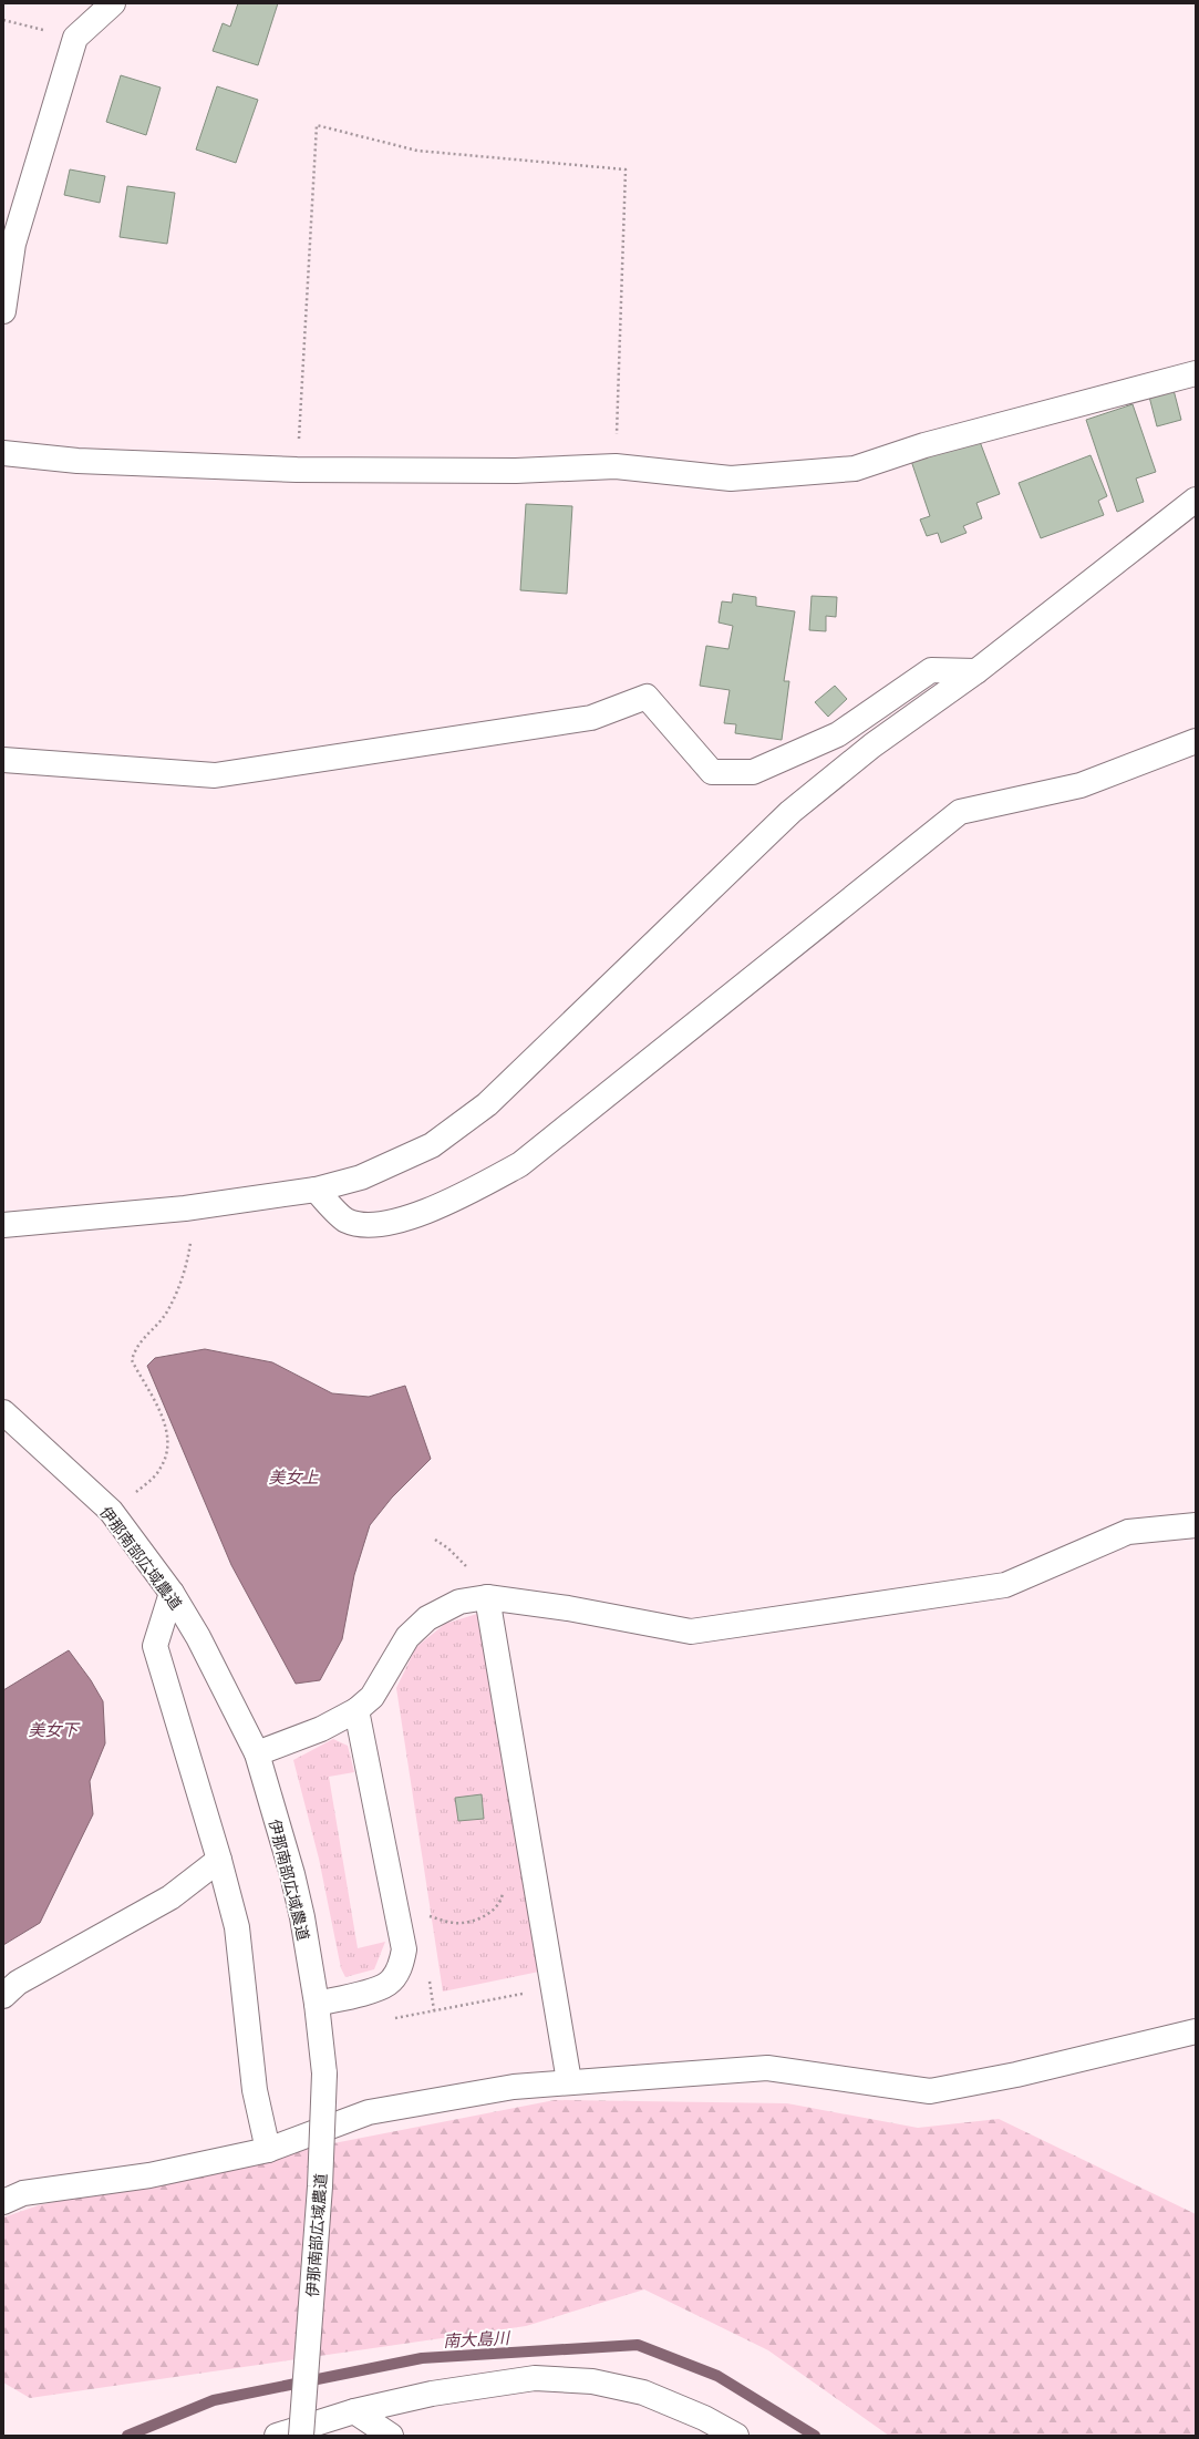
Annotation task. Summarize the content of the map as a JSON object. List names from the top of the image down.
{
  "streets": {
    "street": ["伊那南部広域農道"]
  },
  "water": ["美女上", "美女下", "南大島川"]
}
